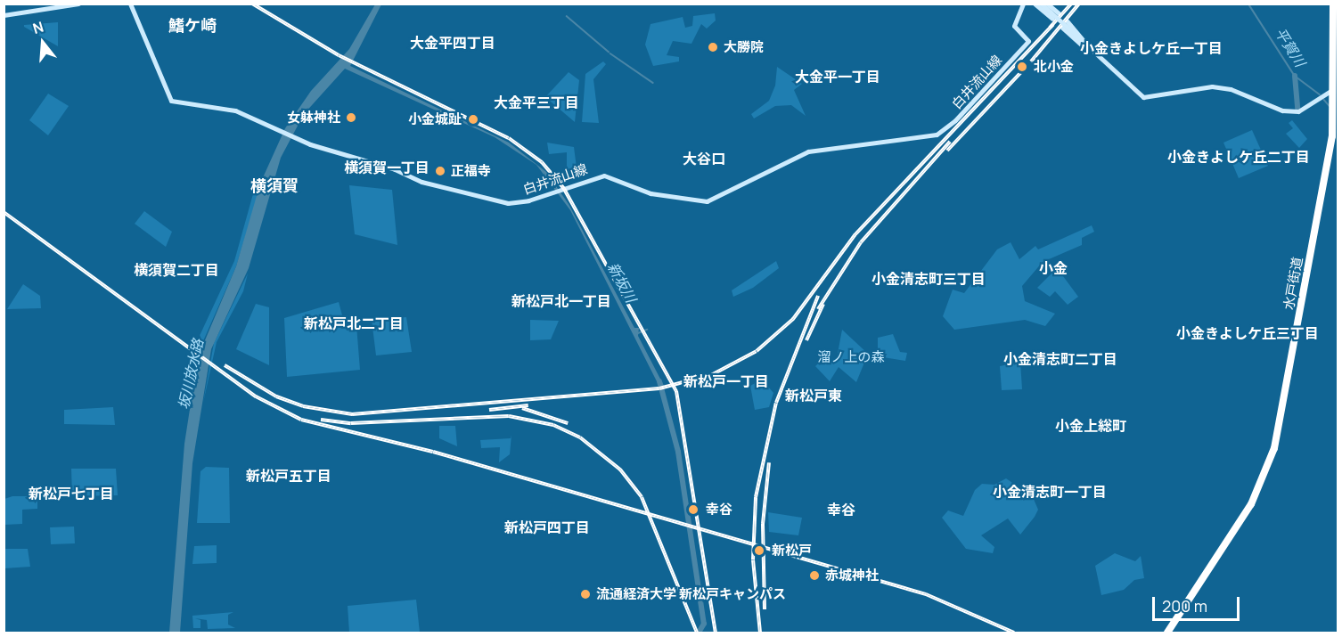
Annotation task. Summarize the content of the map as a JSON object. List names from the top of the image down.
{
  "streets": {
    "highway": ["水戸街道"],
    "main road": ["白井流山線"]
  },
  "districts": [
    "鰭ケ崎",
    "大金平四丁目",
    "小金きよしケ丘一丁目",
    "大金平一丁目",
    "大金平三丁目",
    "小金きよしケ丘二丁目",
    "大谷口",
    "横須賀一丁目",
    "横須賀",
    "小金",
    "横須賀二丁目",
    "小金清志町三丁目",
    "新松戸北一丁目",
    "新松戸北二丁目",
    "小金きよしケ丘三丁目",
    "小金清志町二丁目",
    "新松戸一丁目",
    "新松戸東",
    "小金上総町",
    "新松戸五丁目",
    "小金清志町一丁目",
    "新松戸七丁目",
    "幸谷",
    "新松戸四丁目"
  ],
  "water": ["平賀川", "新坂川", "坂川放水路"],
  "parks": ["溜ノ上の森"],
  "places": [
    "大勝院",
    "北小金",
    "女躰神社",
    "小金城趾",
    "正福寺",
    "幸谷",
    "新松戸",
    "赤城神社",
    "流通経済大学 新松戸キャンパス"
  ],
  "scale_bar": "200 m",
  "north": "top"
}
